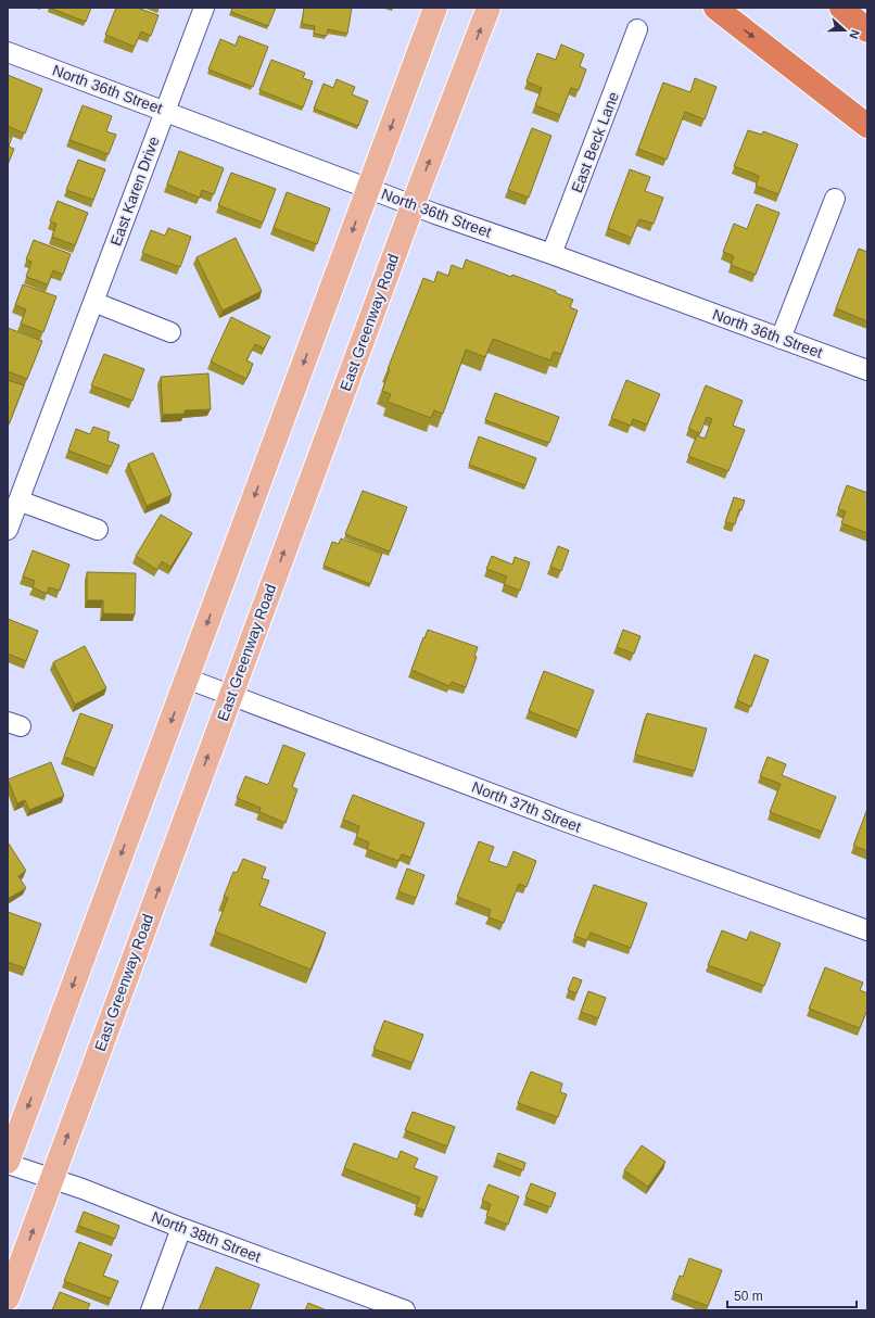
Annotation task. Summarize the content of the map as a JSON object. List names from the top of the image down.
{
  "streets": {
    "main road": ["East Greenway Road"],
    "street": [
      "North 36th Street",
      "East Beck Lane",
      "East Karen Drive",
      "North 37th Street",
      "North 38th Street"
    ]
  },
  "crossings": [
    ["North 36th Street", "East Beck Lane"],
    ["North 36th Street", "East Karen Drive"],
    ["North 36th Street", "East Greenway Road"],
    ["East Greenway Road", "North 37th Street"],
    ["East Greenway Road", "North 38th Street"]
  ],
  "scale_bar": "50 m",
  "north": "right"
}
